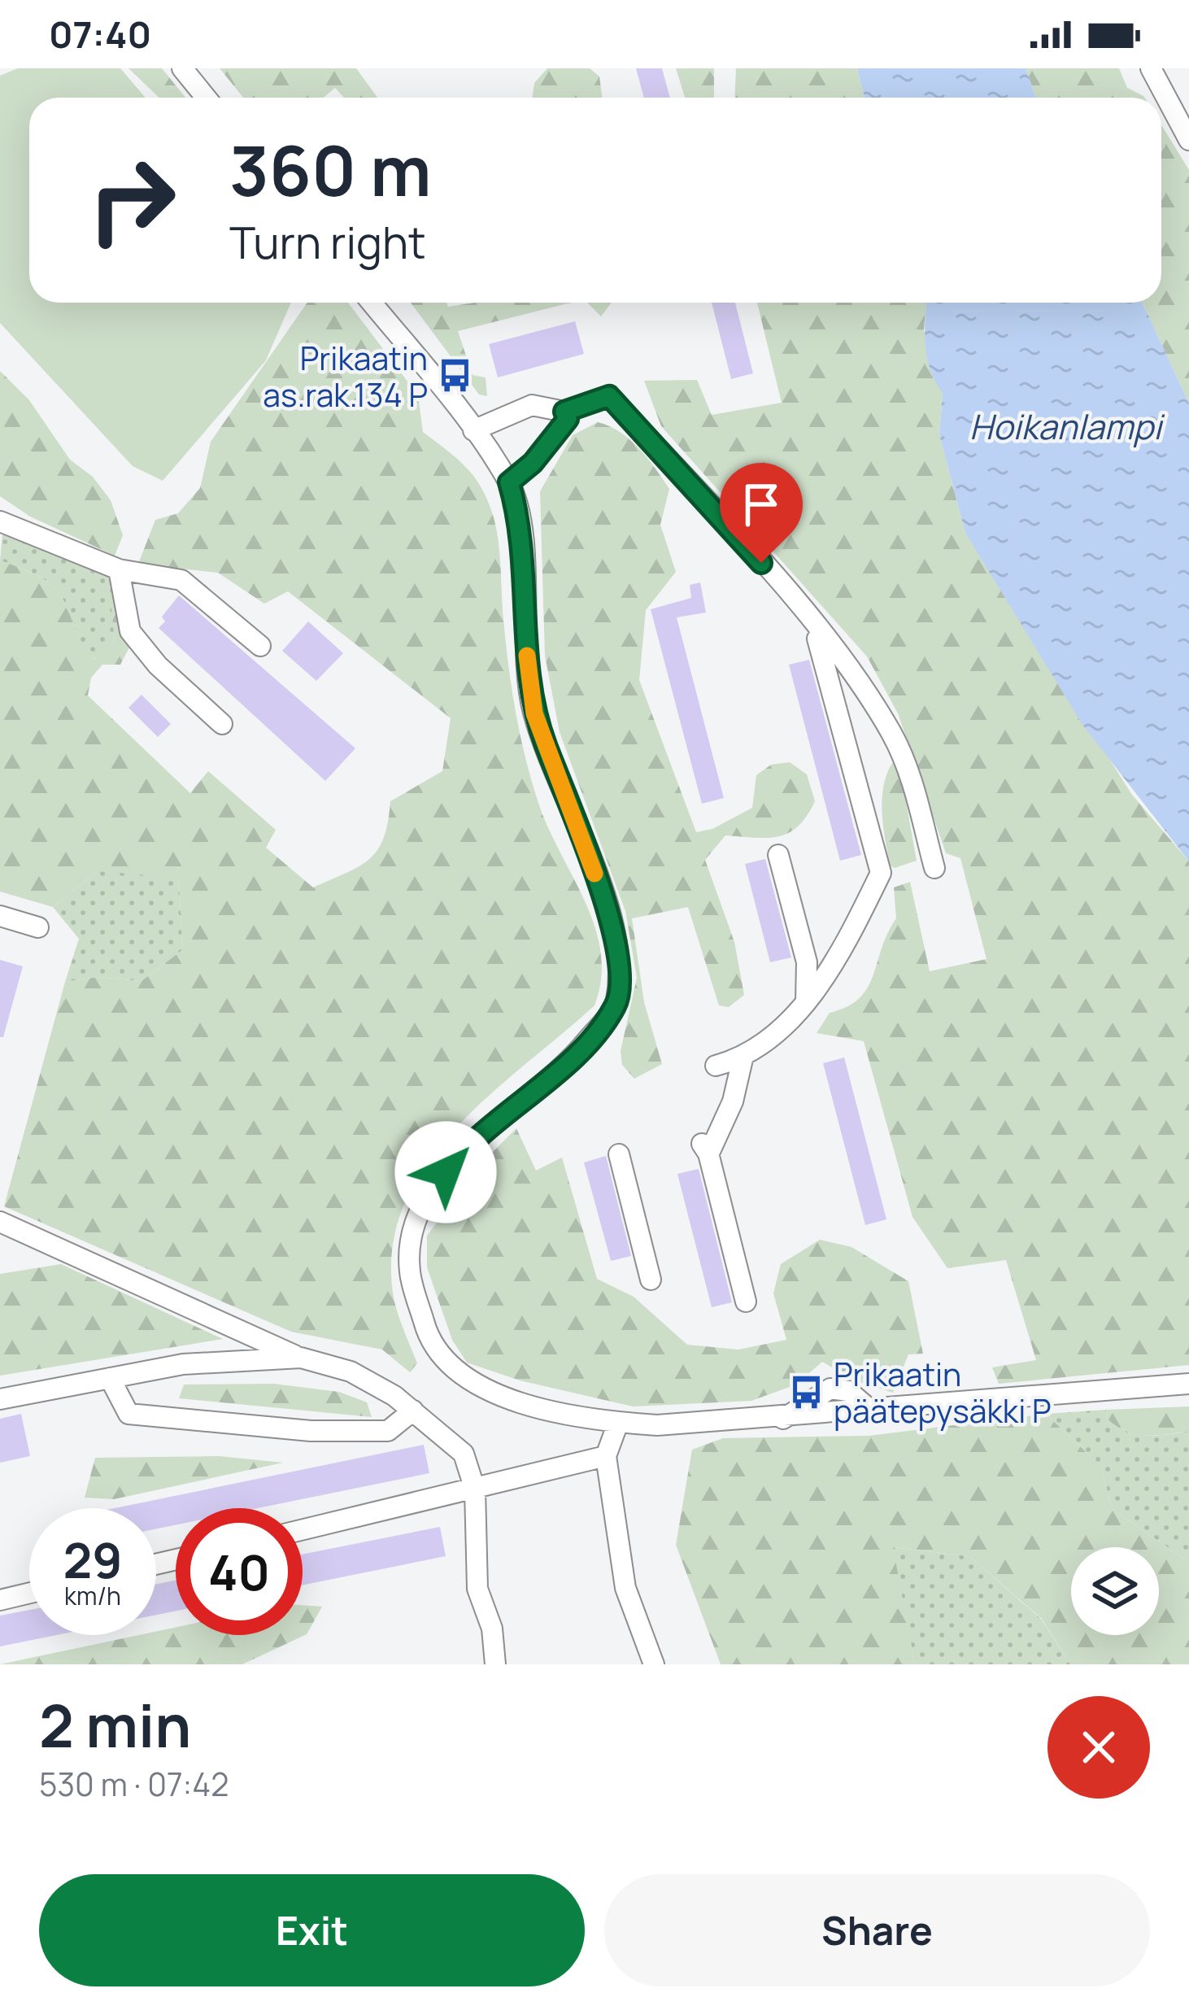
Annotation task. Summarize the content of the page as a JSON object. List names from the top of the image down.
{
  "water": ["Hoikanlampi"],
  "places": {
    "bus stop": ["Prikaatin as.rak.134 P", "Prikaatin päätepysäkki P"]
  },
  "page": {
    "status": "07:40",
    "turn": ["360 m", "Turn right"],
    "speed": "29 km/h",
    "limit": "40",
    "heading": ["2 min", "530 m · 07:42"],
    "buttons": ["Exit", "Share"]
  }
}
